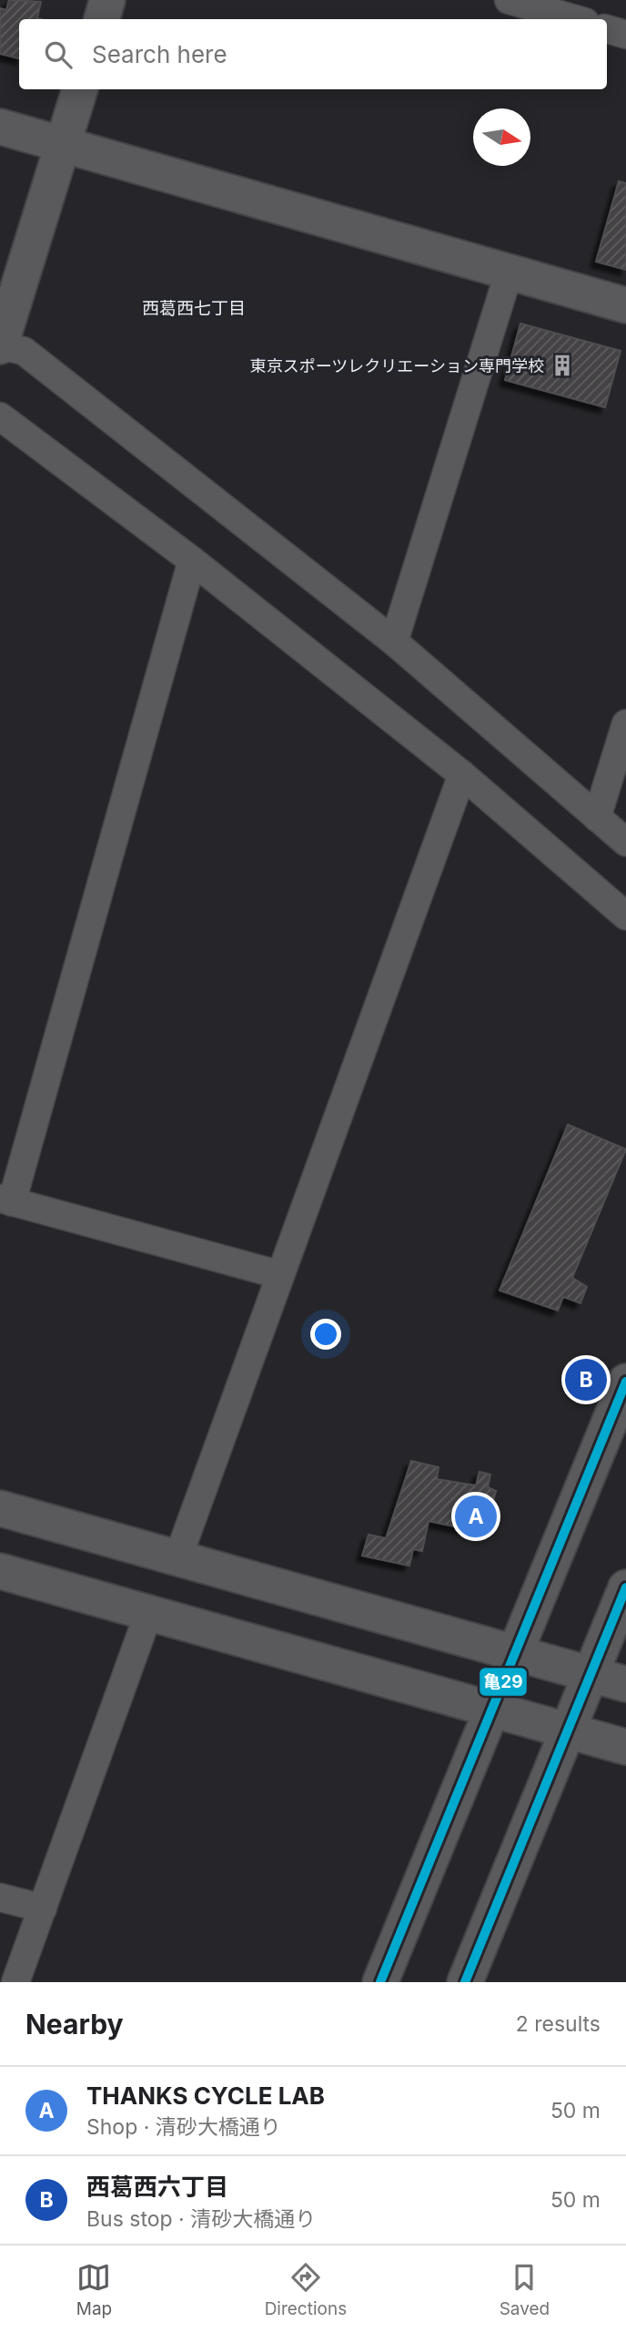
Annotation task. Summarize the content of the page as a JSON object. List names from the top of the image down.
{
  "districts": ["西葛西七丁目"],
  "places": {
    "building": ["東京スポーツレクリエーション専門学校"]
  },
  "lines": ["transit line 亀29"],
  "north": "right",
  "page": {
    "search": "Search here",
    "pins": ["B", "A"],
    "heading": ["Nearby", "2 results"],
    "list": [
      {
        "mark": "A",
        "name": "THANKS CYCLE LAB",
        "note": "Shop · 清砂大橋通り",
        "value": "50 m"
      },
      {
        "mark": "B",
        "name": "西葛西六丁目",
        "note": "Bus stop · 清砂大橋通り",
        "value": "50 m"
      }
    ],
    "nav": ["Map", "Directions", "Saved"]
  }
}
